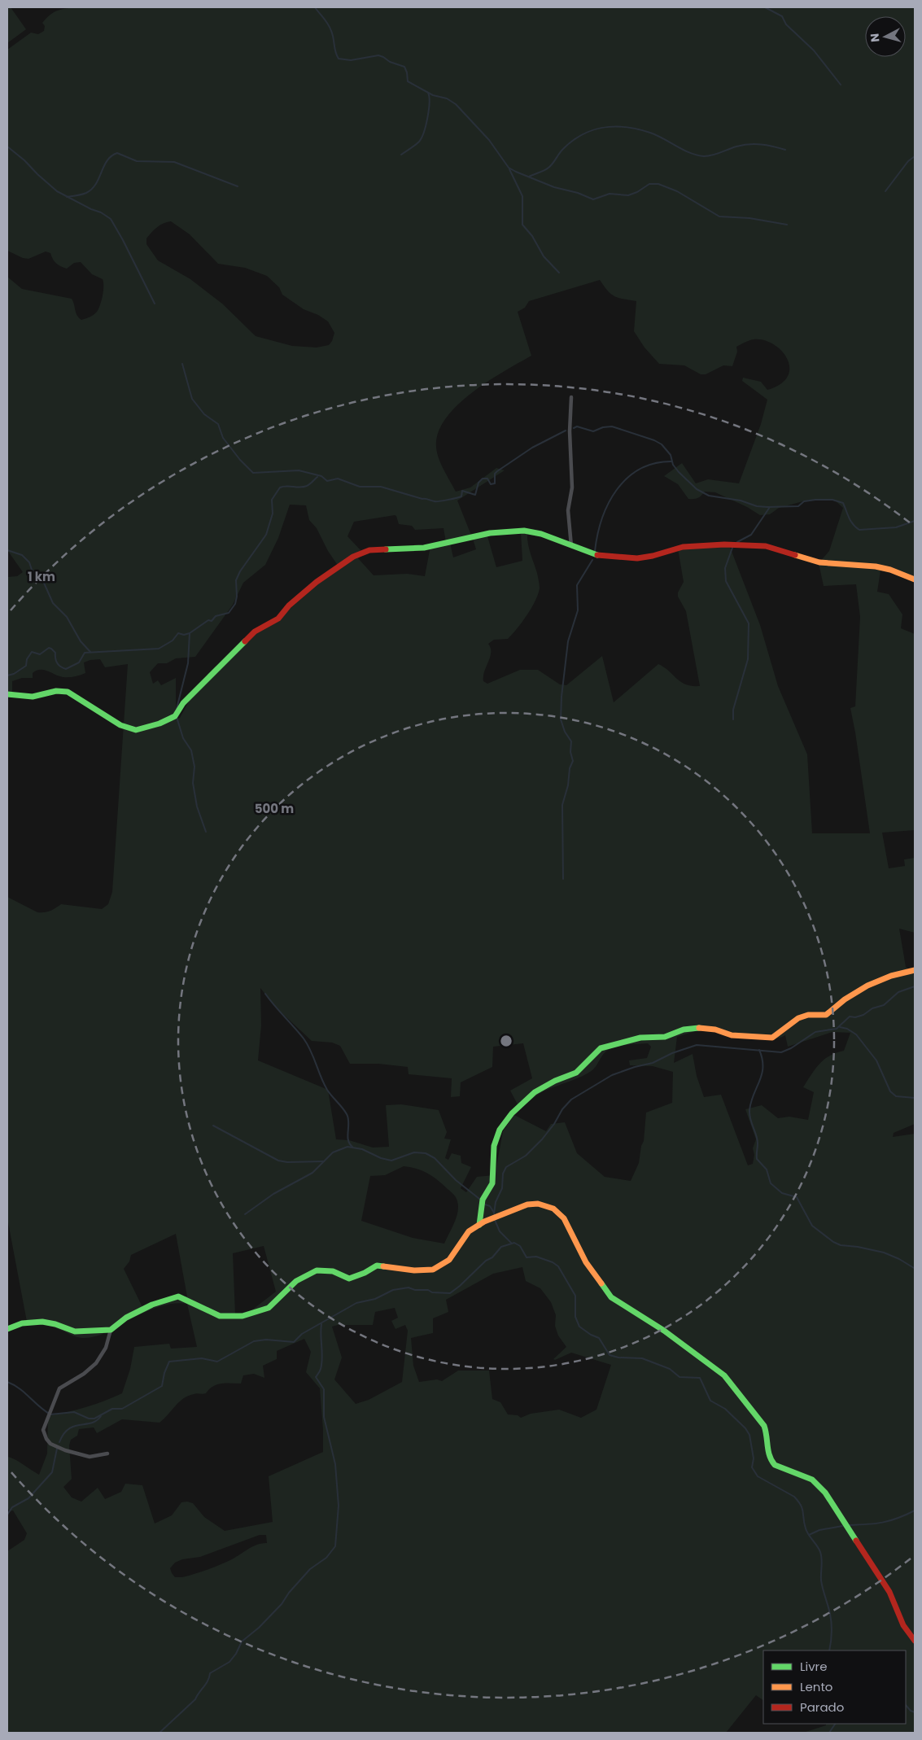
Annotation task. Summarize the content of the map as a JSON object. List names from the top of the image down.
{
  "legend": ["Livre", "Lento", "Parado"],
  "north": "left",
  "rings": ["1 km", "500 m"]
}
